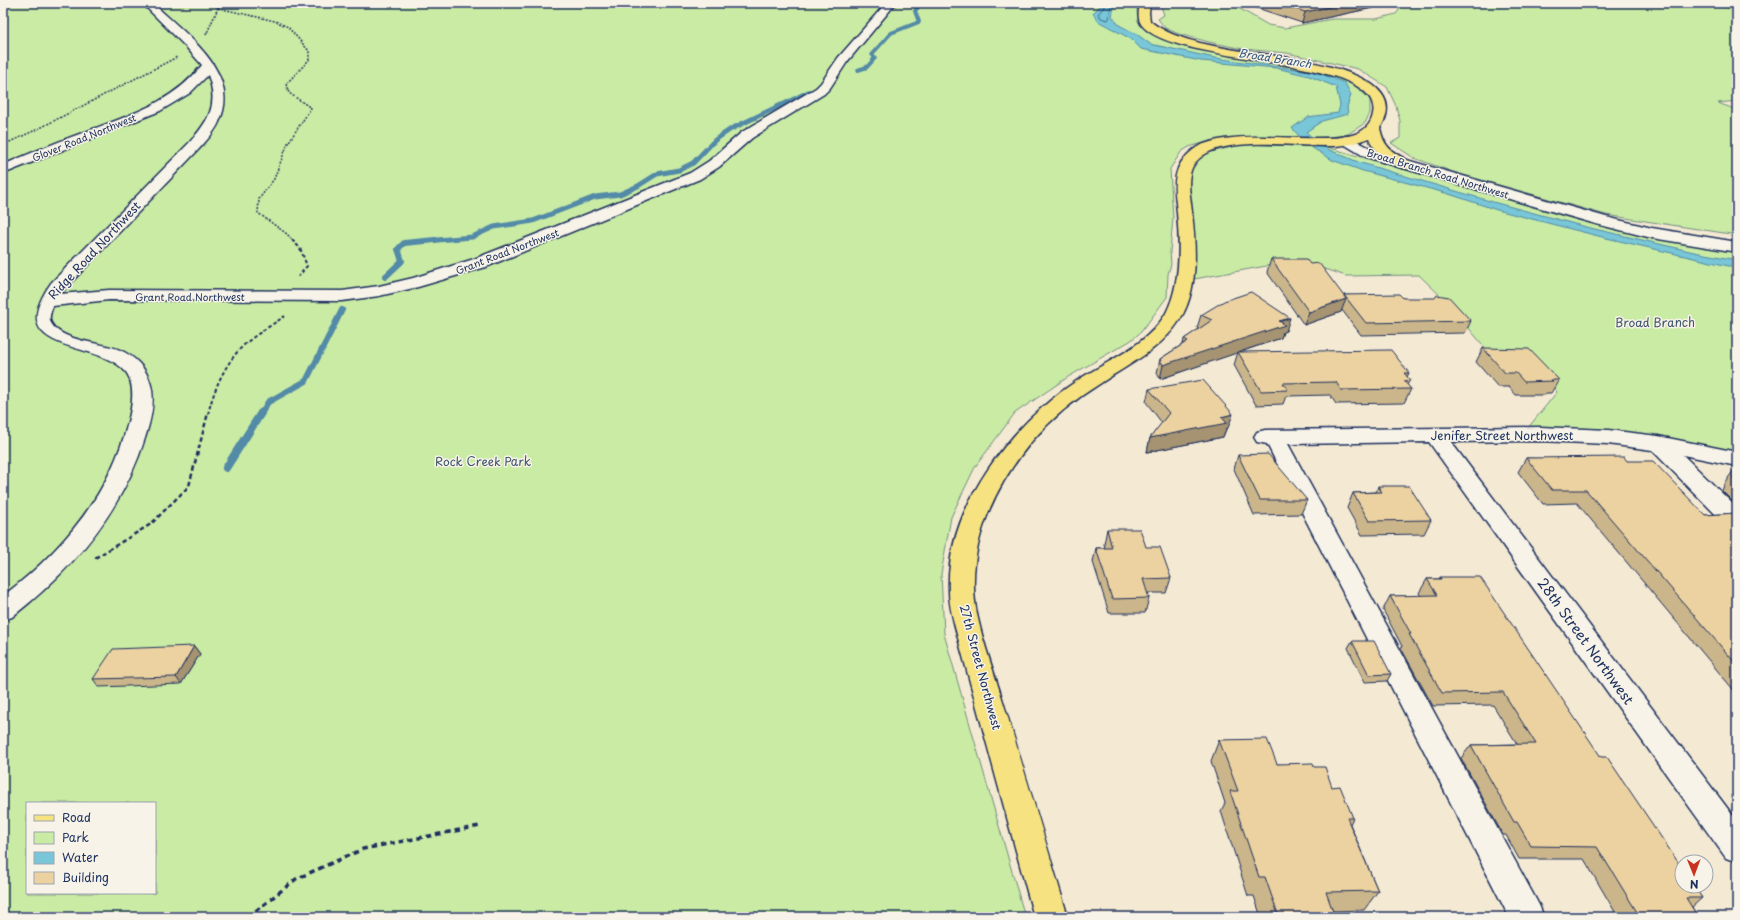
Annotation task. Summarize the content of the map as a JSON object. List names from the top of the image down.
{
  "streets": {
    "main road": ["Broad Branch Road Northwest", "27th Street Northwest"],
    "street": [
      "Glover Road Northwest",
      "Ridge Road Northwest",
      "Grant Road Northwest",
      "Jenifer Street Northwest",
      "28th Street Northwest"
    ]
  },
  "crossings": [
    ["Glover Road Northwest", "Ridge Road Northwest"],
    ["Broad Branch Road Northwest", "27th Street Northwest"],
    ["Ridge Road Northwest", "Grant Road Northwest"],
    ["Jenifer Street Northwest", "28th Street Northwest"]
  ],
  "water": ["Broad Branch"],
  "parks": ["Broad Branch", "Rock Creek Park"],
  "legend": [
    "Road",
    "Park",
    "Water",
    "Building"
  ],
  "north": "bottom"
}
